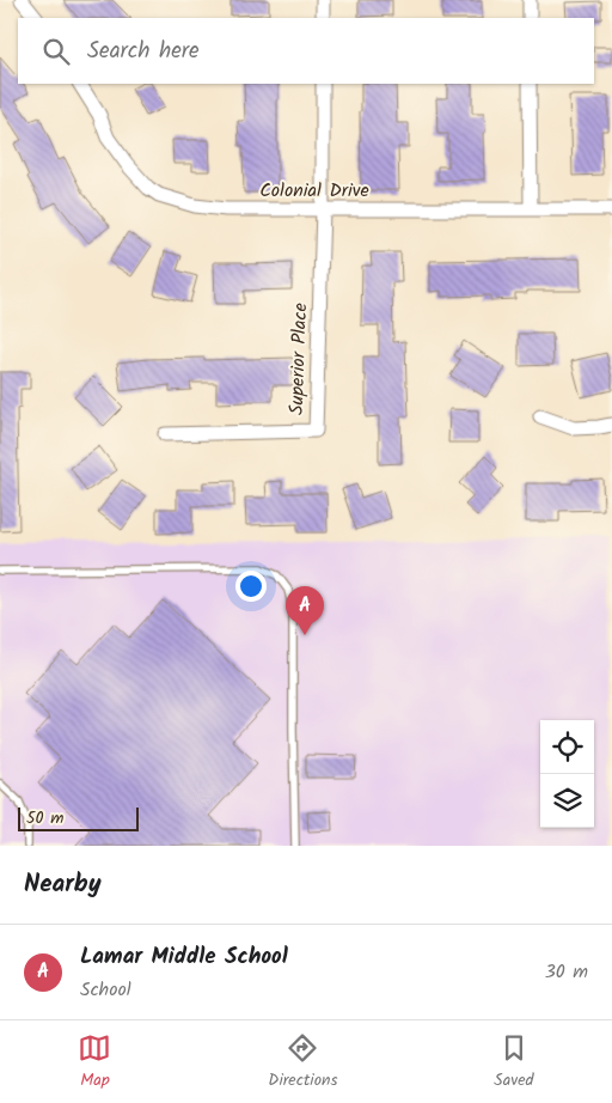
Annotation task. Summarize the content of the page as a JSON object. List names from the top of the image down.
{
  "streets": {
    "street": ["Colonial Drive", "Superior Place"]
  },
  "crossings": [
    ["Colonial Drive", "Superior Place"]
  ],
  "scale_bar": "50 m",
  "page": {
    "search": "Search here",
    "pins": "A",
    "scale": "50 m",
    "heading": "Nearby",
    "list": [
      {
        "mark": "A",
        "name": "Lamar Middle School",
        "note": "School",
        "value": "30 m"
      }
    ],
    "nav": ["Map", "Directions", "Saved"]
  }
}
